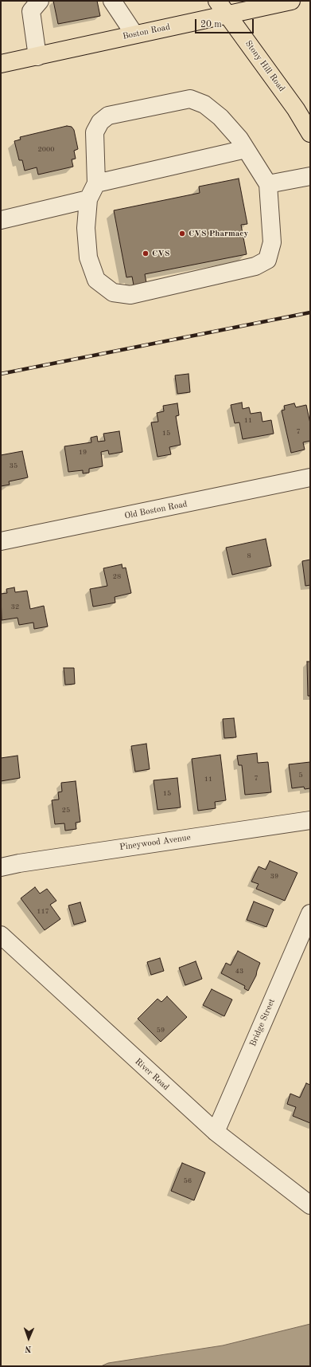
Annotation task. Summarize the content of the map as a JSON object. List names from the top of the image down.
{
  "streets": {
    "main road": ["Boston Road", "Stony Hill Road"],
    "street": [
      "Old Boston Road",
      "Pineywood Avenue",
      "Bridge Street",
      "River Road"
    ]
  },
  "crossings": [
    ["Boston Road", "Stony Hill Road"],
    ["Bridge Street", "River Road"]
  ],
  "places": ["CVS Pharmacy", "CVS"],
  "house_numbers": [
    "2000",
    "11",
    "7",
    "15",
    "19",
    "35",
    "8",
    "28",
    "32",
    "5",
    "7",
    "11",
    "15",
    "25",
    "39",
    "117",
    "43",
    "59",
    "56"
  ],
  "scale_bar": "20 m",
  "north": "bottom"
}
